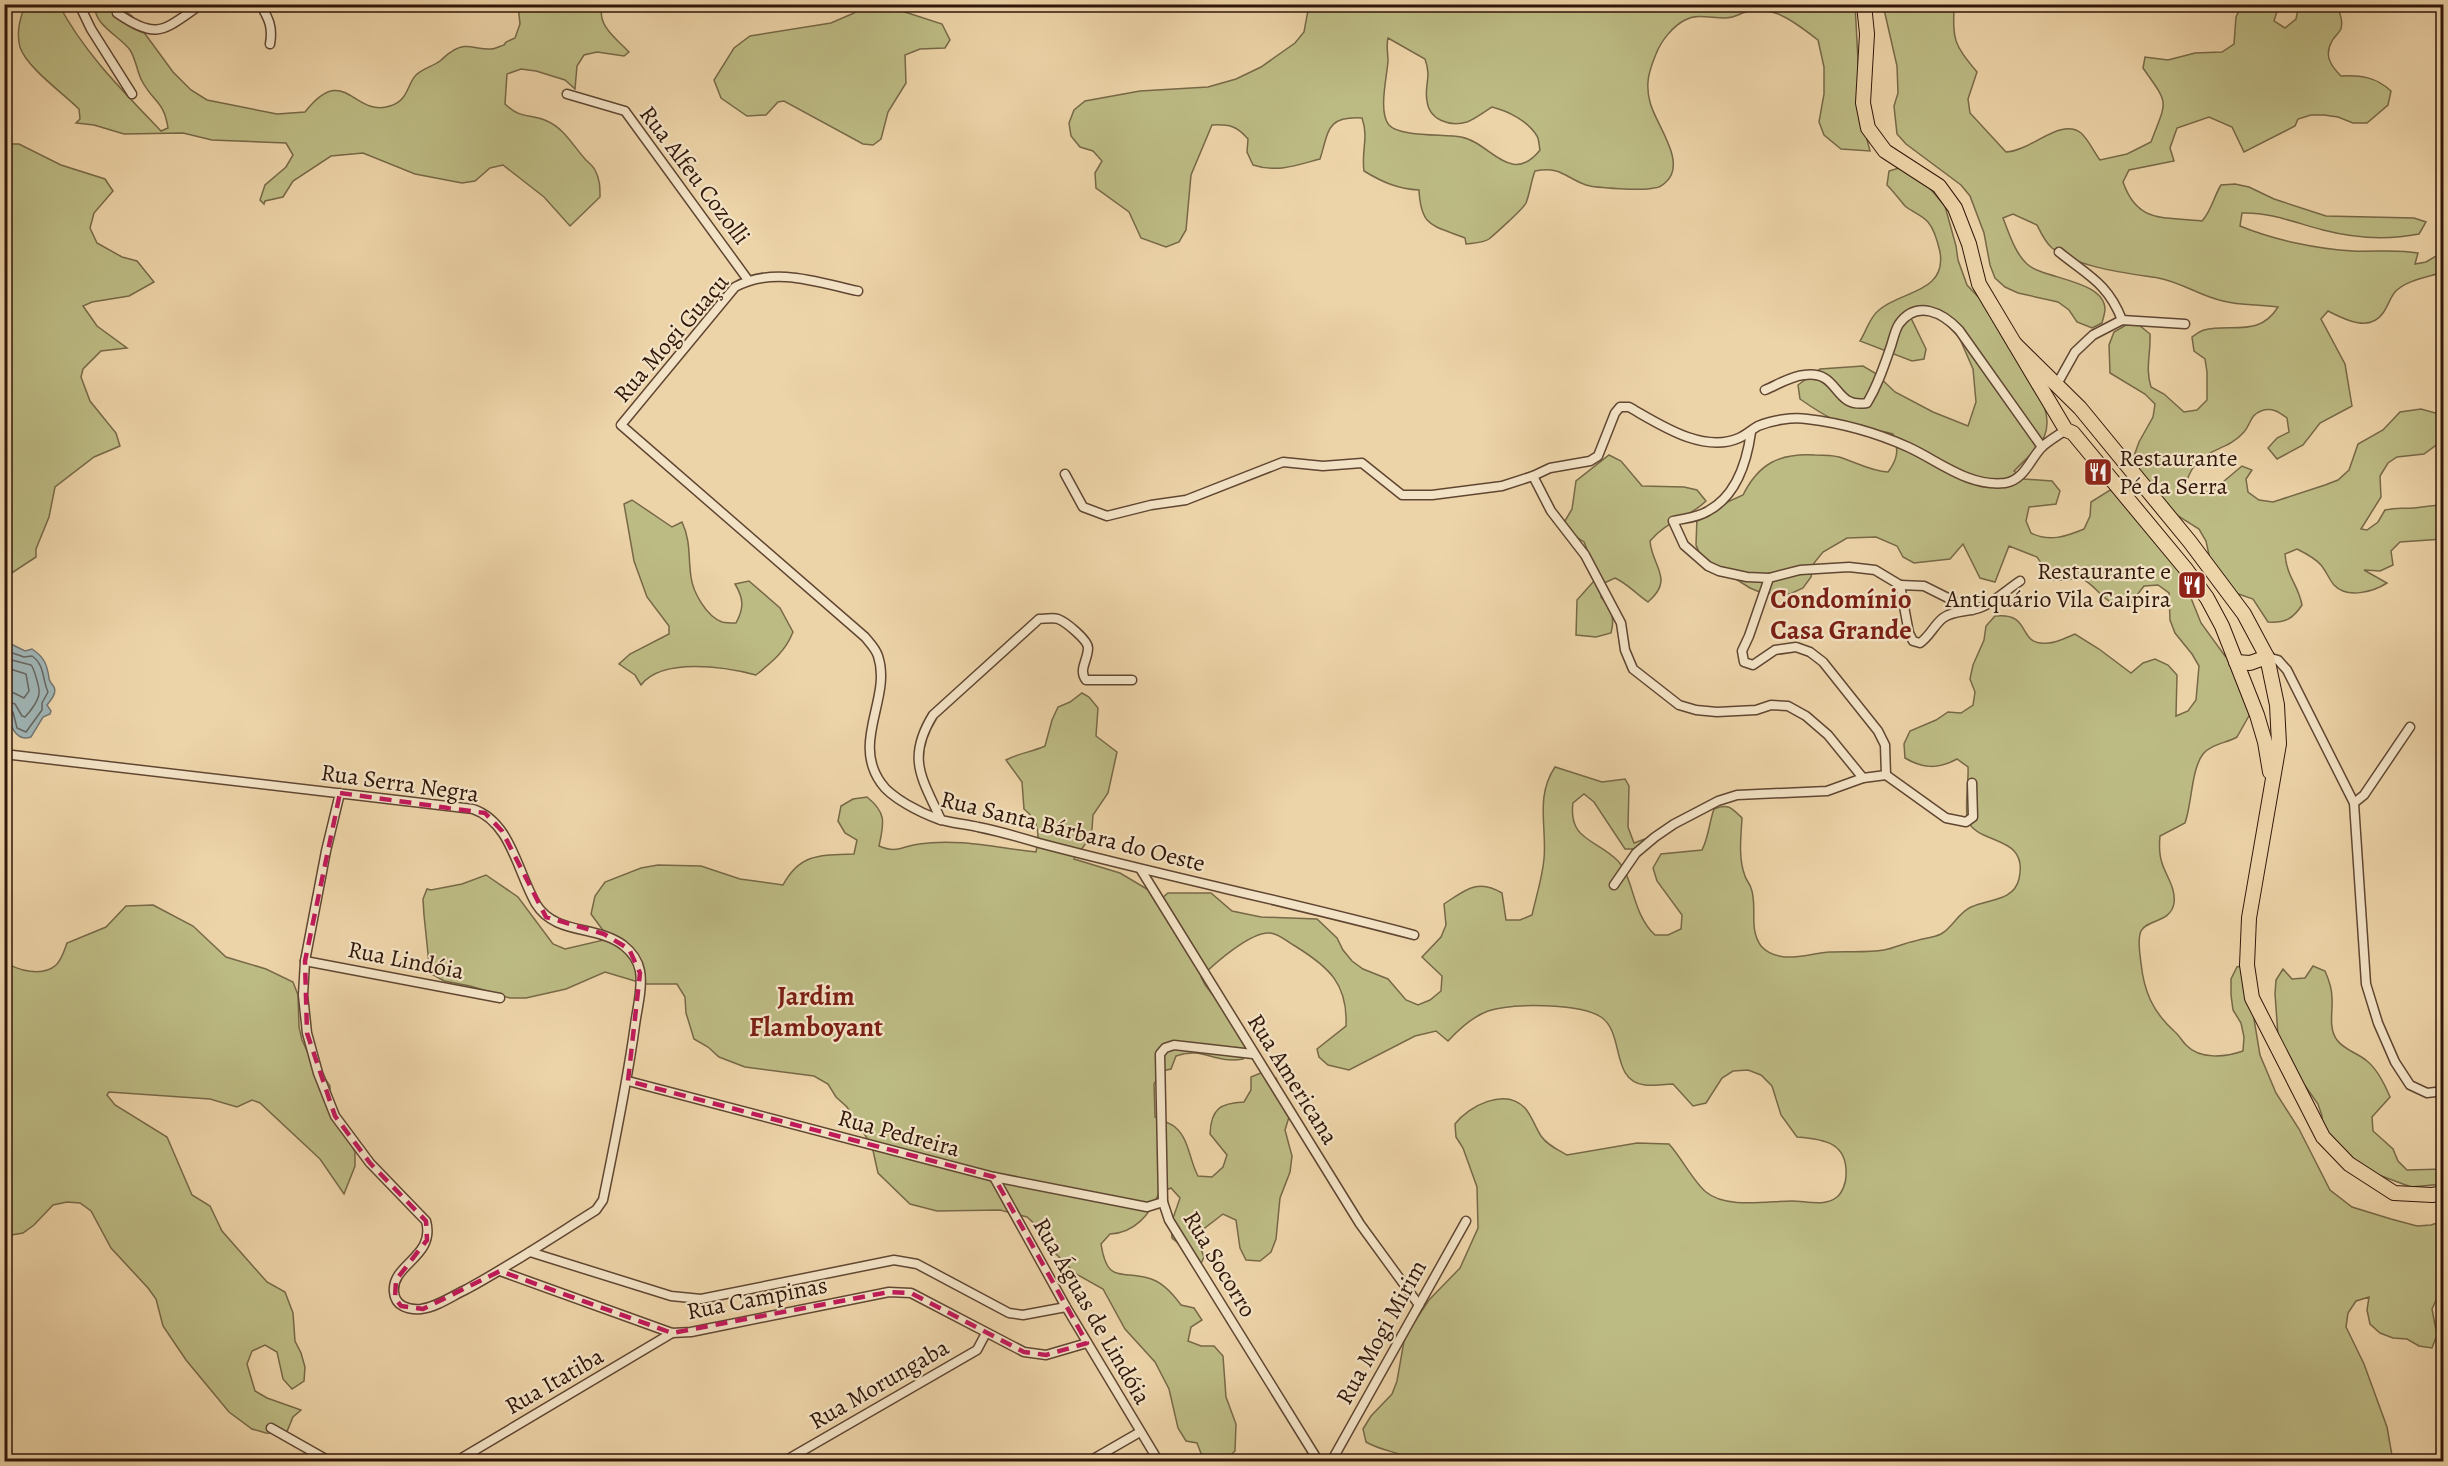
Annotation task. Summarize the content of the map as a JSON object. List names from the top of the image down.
{
  "streets": {
    "street": [
      "Rua Alfeu Cozolli",
      "Rua Mogi Guaçu",
      "Rua Serra Negra",
      "Rua Santa Bárbara do Oeste",
      "Rua Lindóia",
      "Rua Americana",
      "Rua Pedreira",
      "Rua Socorro",
      "Rua Campinas",
      "Rua Águas de Lindóia",
      "Rua Mogi Mirim",
      "Rua Itatiba",
      "Rua Morungaba"
    ]
  },
  "crossings": [
    ["Rua Alfeu Cozolli", "Rua Mogi Guaçu"],
    ["Rua Mogi Guaçu", "Rua Santa Bárbara do Oeste"],
    ["Rua Serra Negra", "Rua Pedreira"],
    ["Rua Serra Negra", "Rua Campinas"],
    ["Rua Santa Bárbara do Oeste", "Rua Americana"],
    ["Rua Americana", "Rua Socorro"],
    ["Rua Americana", "Rua Mogi Mirim"],
    ["Rua Pedreira", "Rua Socorro"],
    ["Rua Pedreira", "Rua Águas de Lindóia"],
    ["Rua Campinas", "Rua Águas de Lindóia"],
    ["Rua Campinas", "Rua Itatiba"],
    ["Rua Campinas", "Rua Morungaba"]
  ],
  "districts": ["Condomínio Casa Grande", "Jardim Flamboyant"],
  "places": {
    "restaurant": ["Restaurante Pé da Serra", "Restaurante e Antiquário Vila Caipira"]
  }
}
